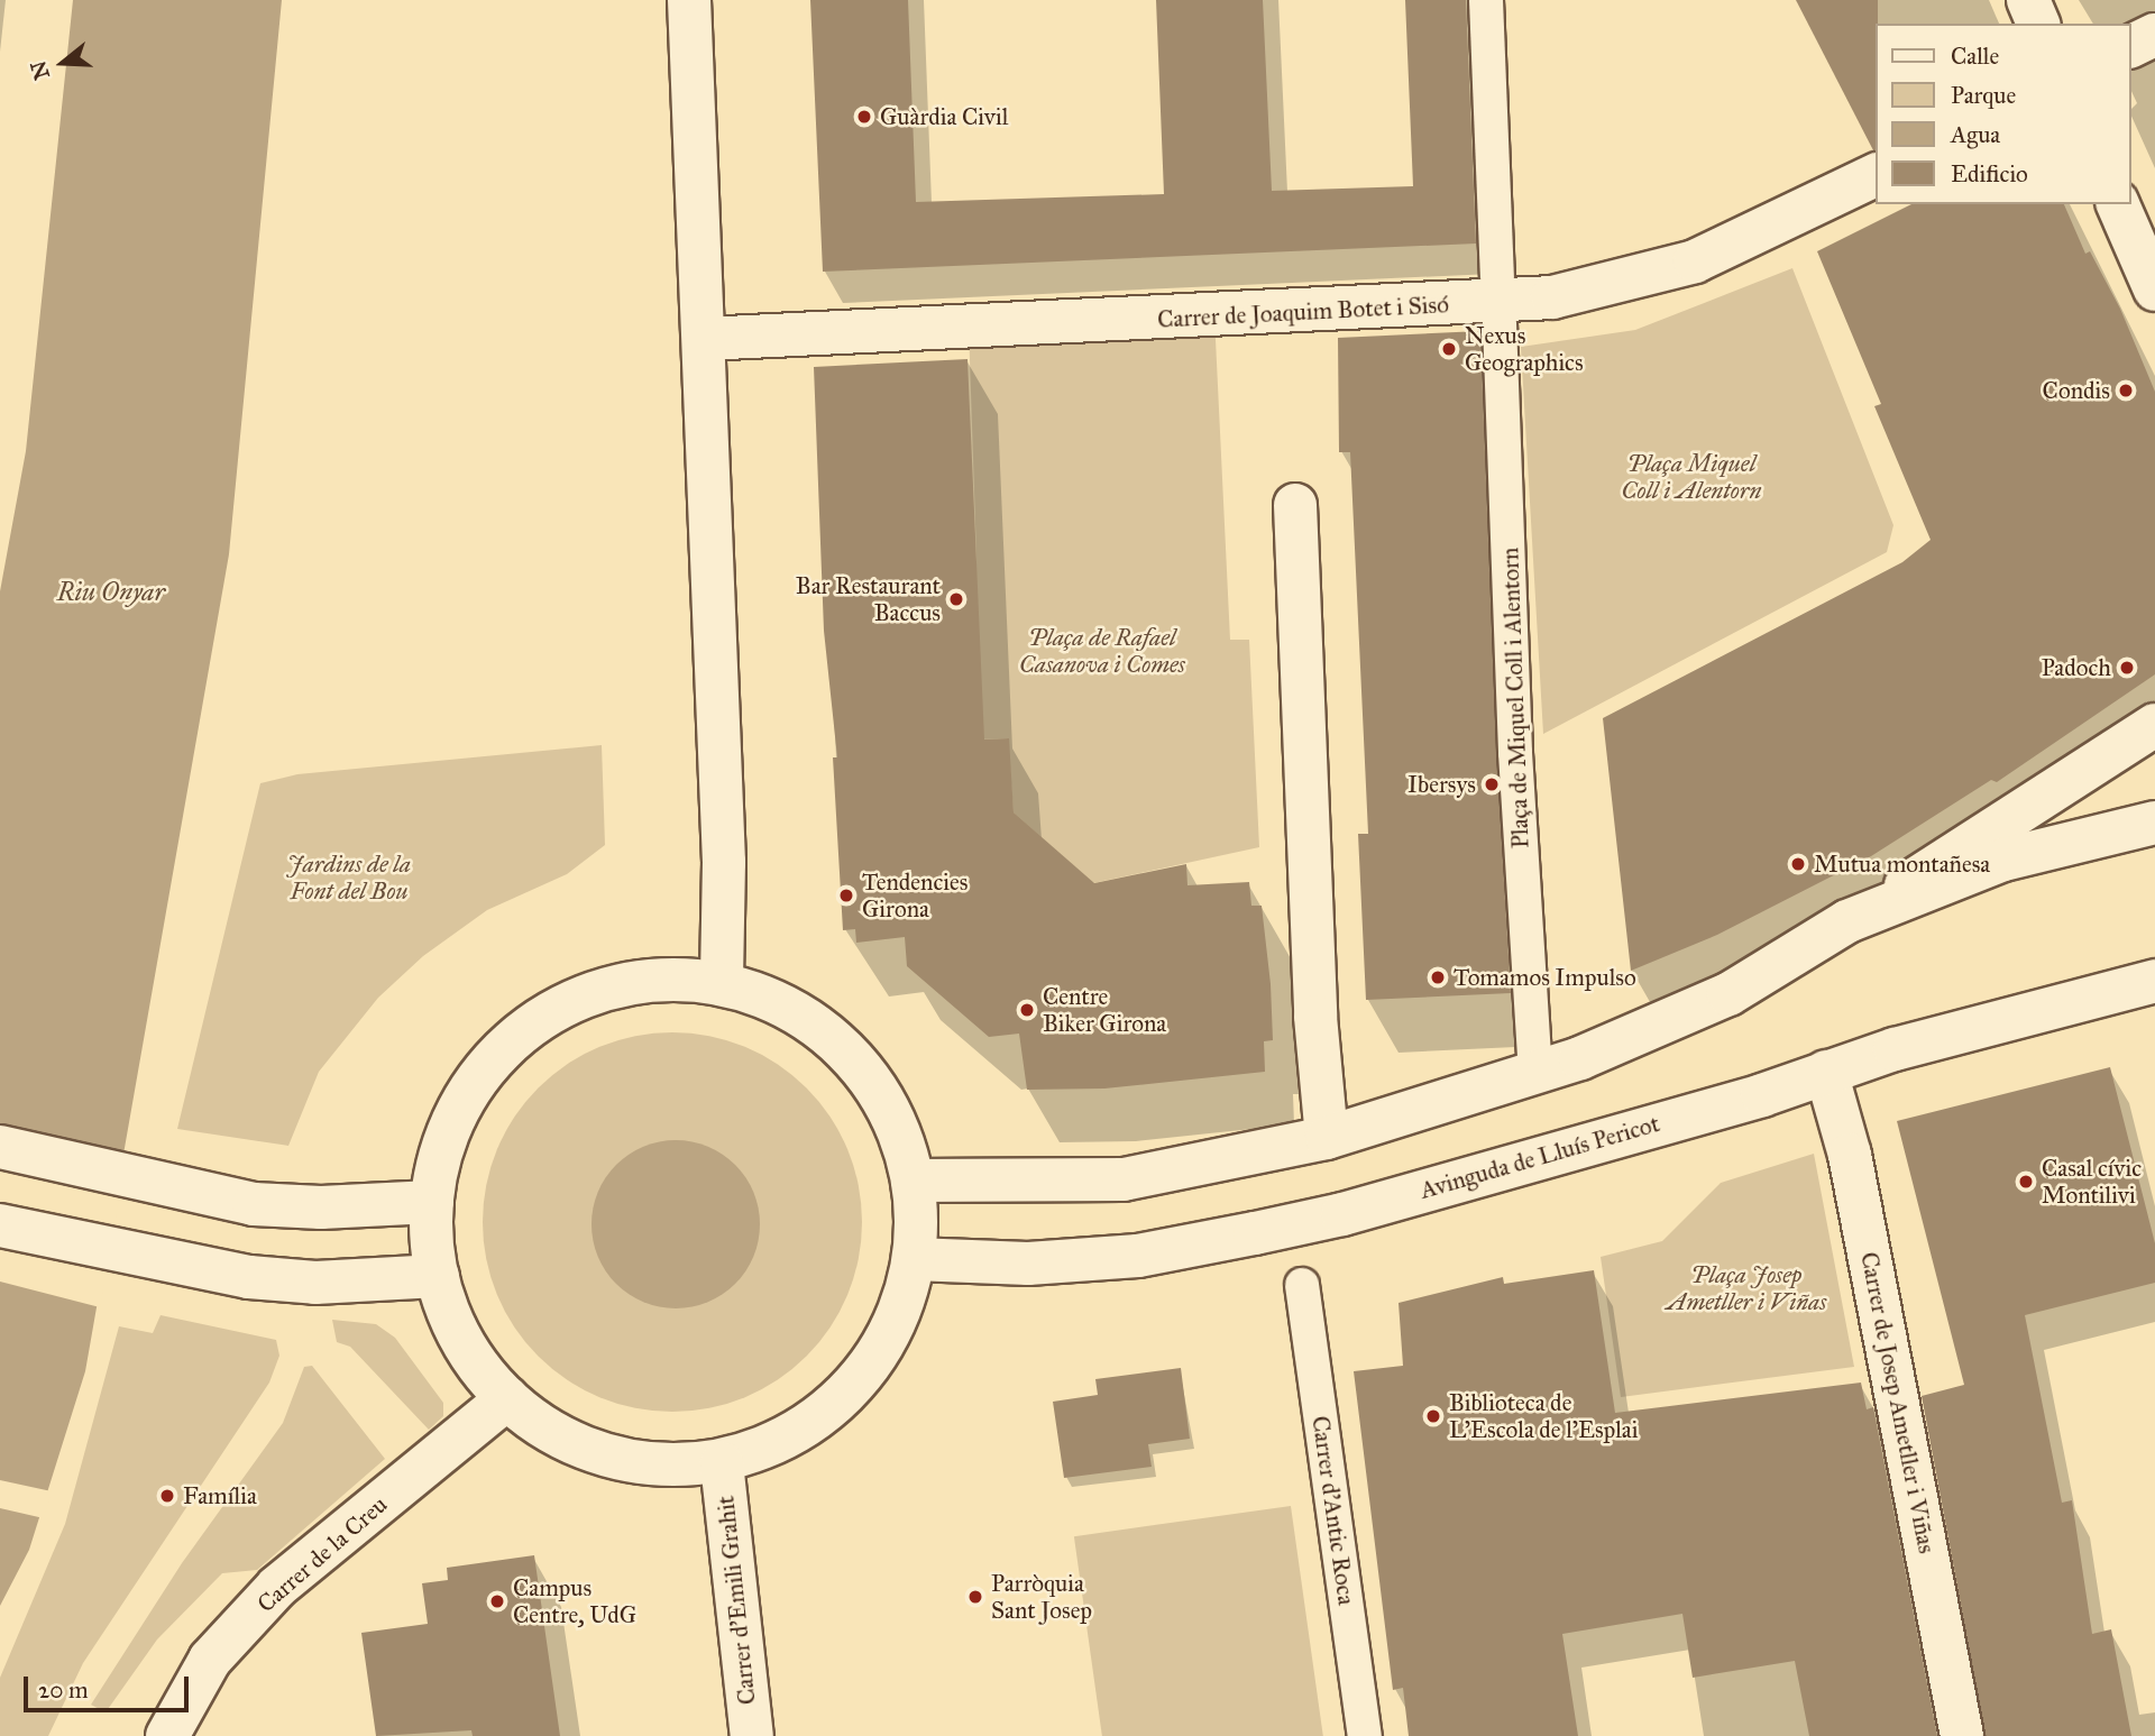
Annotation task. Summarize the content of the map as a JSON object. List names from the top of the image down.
{
  "streets": {
    "street": [
      "Carrer de Joaquim Botet i Sisó",
      "Plaça de Miquel Coll i Alentorn",
      "Avinguda de Lluís Pericot",
      "Carrer de Josep Ametller i Viñas",
      "Carrer d'Antic Roca",
      "Carrer de la Creu",
      "Carrer d'Emili Grahit"
    ]
  },
  "crossings": [
    ["Avinguda de Lluís Pericot", "Carrer de Josep Ametller i Viñas"]
  ],
  "water": ["Riu Onyar"],
  "parks": [
    "Plaça Miquel Coll i Alentorn",
    "Plaça de Rafael Casanova i Comes",
    "Jardins de la Font del Bou",
    "Plaça Josep Ametller i Viñas"
  ],
  "places": [
    "Guàrdia Civil",
    "Nexus Geographics",
    "Condis",
    "Bar Restaurant Baccus",
    "Padoch",
    "Ibersys",
    "Mutua montañesa",
    "Tendencies Girona",
    "Tomamos Impulso",
    "Centre Biker Girona",
    "Casal cívic Montilivi",
    "Biblioteca de L'Escola de l'Esplai",
    "Família",
    "Parròquia Sant Josep",
    "Campus Centre, UdG"
  ],
  "legend": [
    "Calle",
    "Parque",
    "Agua",
    "Edificio"
  ],
  "scale_bar": "20 m",
  "north": "left"
}
